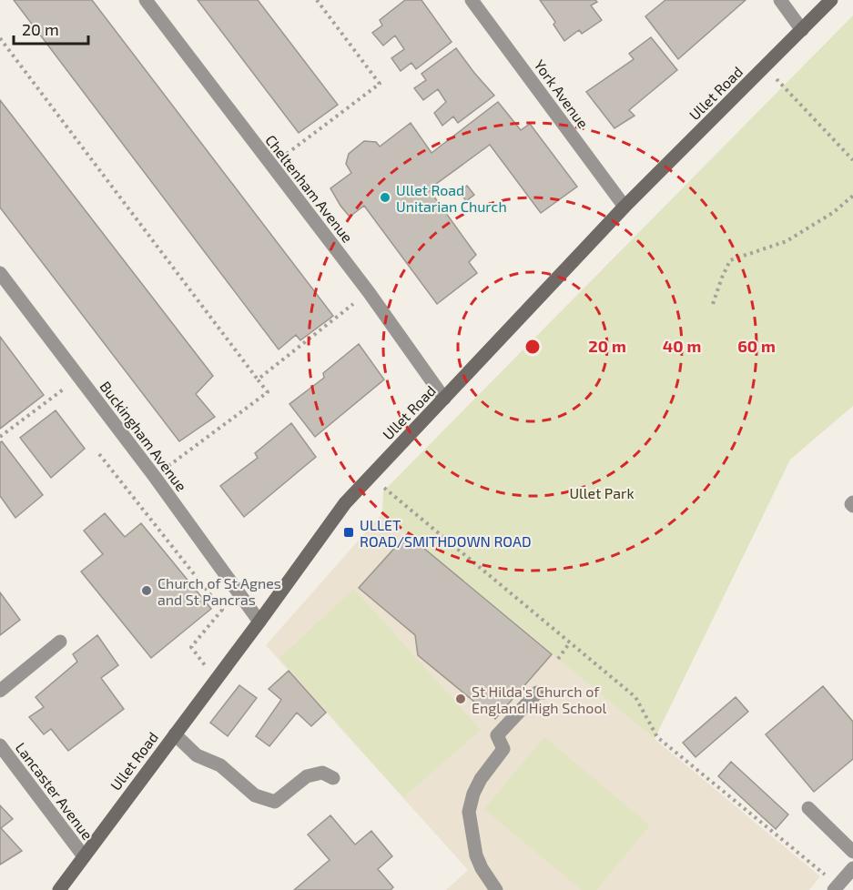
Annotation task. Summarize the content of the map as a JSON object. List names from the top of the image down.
{
  "streets": {
    "main road": ["Ullet Road"],
    "street": [
      "York Avenue",
      "Cheltenham Avenue",
      "Buckingham Avenue",
      "Lancaster Avenue"
    ]
  },
  "crossings": [
    ["Ullet Road", "York Avenue"],
    ["Ullet Road", "Cheltenham Avenue"],
    ["Ullet Road", "Buckingham Avenue"],
    ["Ullet Road", "Lancaster Avenue"]
  ],
  "parks": ["Ullet Park"],
  "places": {
    "other": ["Ullet Road Unitarian Church", "Church of St Agnes and St Pancras", "St Hilda's Church of England High School"],
    "transit": ["ULLET ROAD/SMITHDOWN ROAD"]
  },
  "scale_bar": "20 m",
  "rings": ["20 m", "40 m", "60 m"]
}
